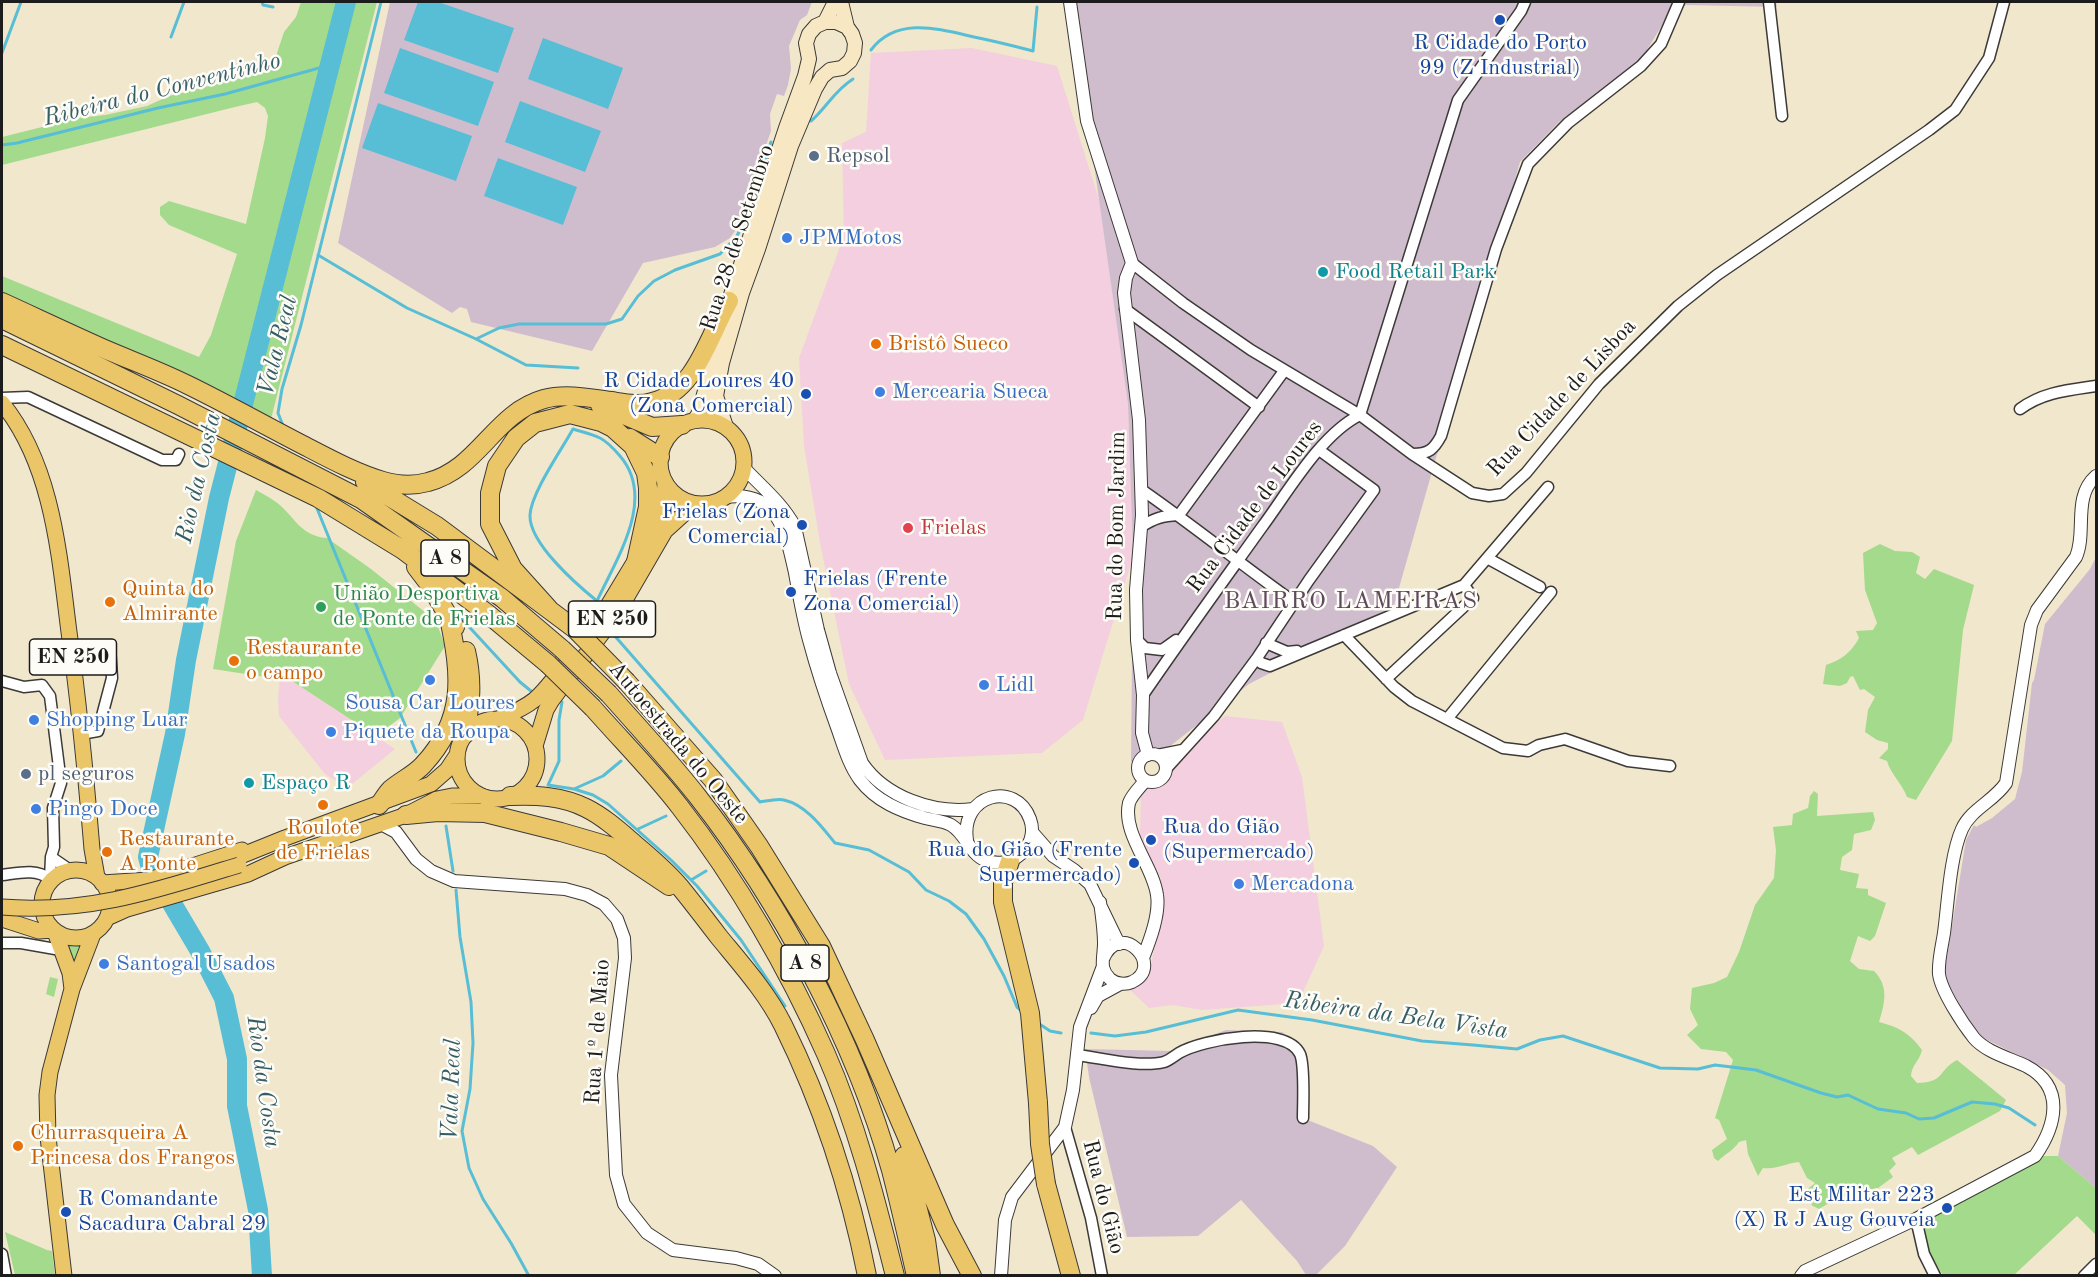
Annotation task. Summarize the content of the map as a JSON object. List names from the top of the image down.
{
  "streets": {
    "highway": ["A 8", "Autoestrada do Oeste"],
    "main road": ["Rua 28 de Setembro", "EN 250"],
    "street": [
      "Rua Cidade de Lisboa",
      "Rua Cidade de Loures",
      "Rua do Bom Jardim",
      "Rua 1º de Maio",
      "Rua do Gião"
    ]
  },
  "crossings": [
    ["Rua 28 de Setembro", "EN 250"],
    ["Rua Cidade de Lisboa", "Rua Cidade de Loures"],
    ["Rua Cidade de Lisboa", "Rua do Bom Jardim"]
  ],
  "districts": ["BAIRRO LAMEIRAS"],
  "water": [
    "Ribeira do Conventinho",
    "Vala Real",
    "Rio da Costa",
    "Ribeira da Bela Vista"
  ],
  "places": [
    "R Cidade do Porto 99 (Z Industrial)",
    "Repsol",
    "JPMMotos",
    "Food Retail Park",
    "Bristô Sueco",
    "Mercearia Sueca",
    "R Cidade Loures 40 (Zona Comercial)",
    "Frielas (Zona Comercial)",
    "Frielas",
    "Frielas (Frente Zona Comercial)",
    "Quinta do Almirante",
    "União Desportiva de Ponte de Frielas",
    "Restaurante o campo",
    "Sousa Car Loures",
    "Lidl",
    "Shopping Luar",
    "Piquete da Roupa",
    "pl seguros",
    "Espaço R",
    "Roulote de Frielas",
    "Pingo Doce",
    "Rua do Gião (Supermercado)",
    "Restaurante A Ponte",
    "Rua do Gião (Frente Supermercado)",
    "Mercadona",
    "Santogal Usados",
    "Churrasqueira A Princesa dos Frangos",
    "Est Militar 223 (X) R J Aug Gouveia",
    "R Comandante Sacadura Cabral 29"
  ]
}
